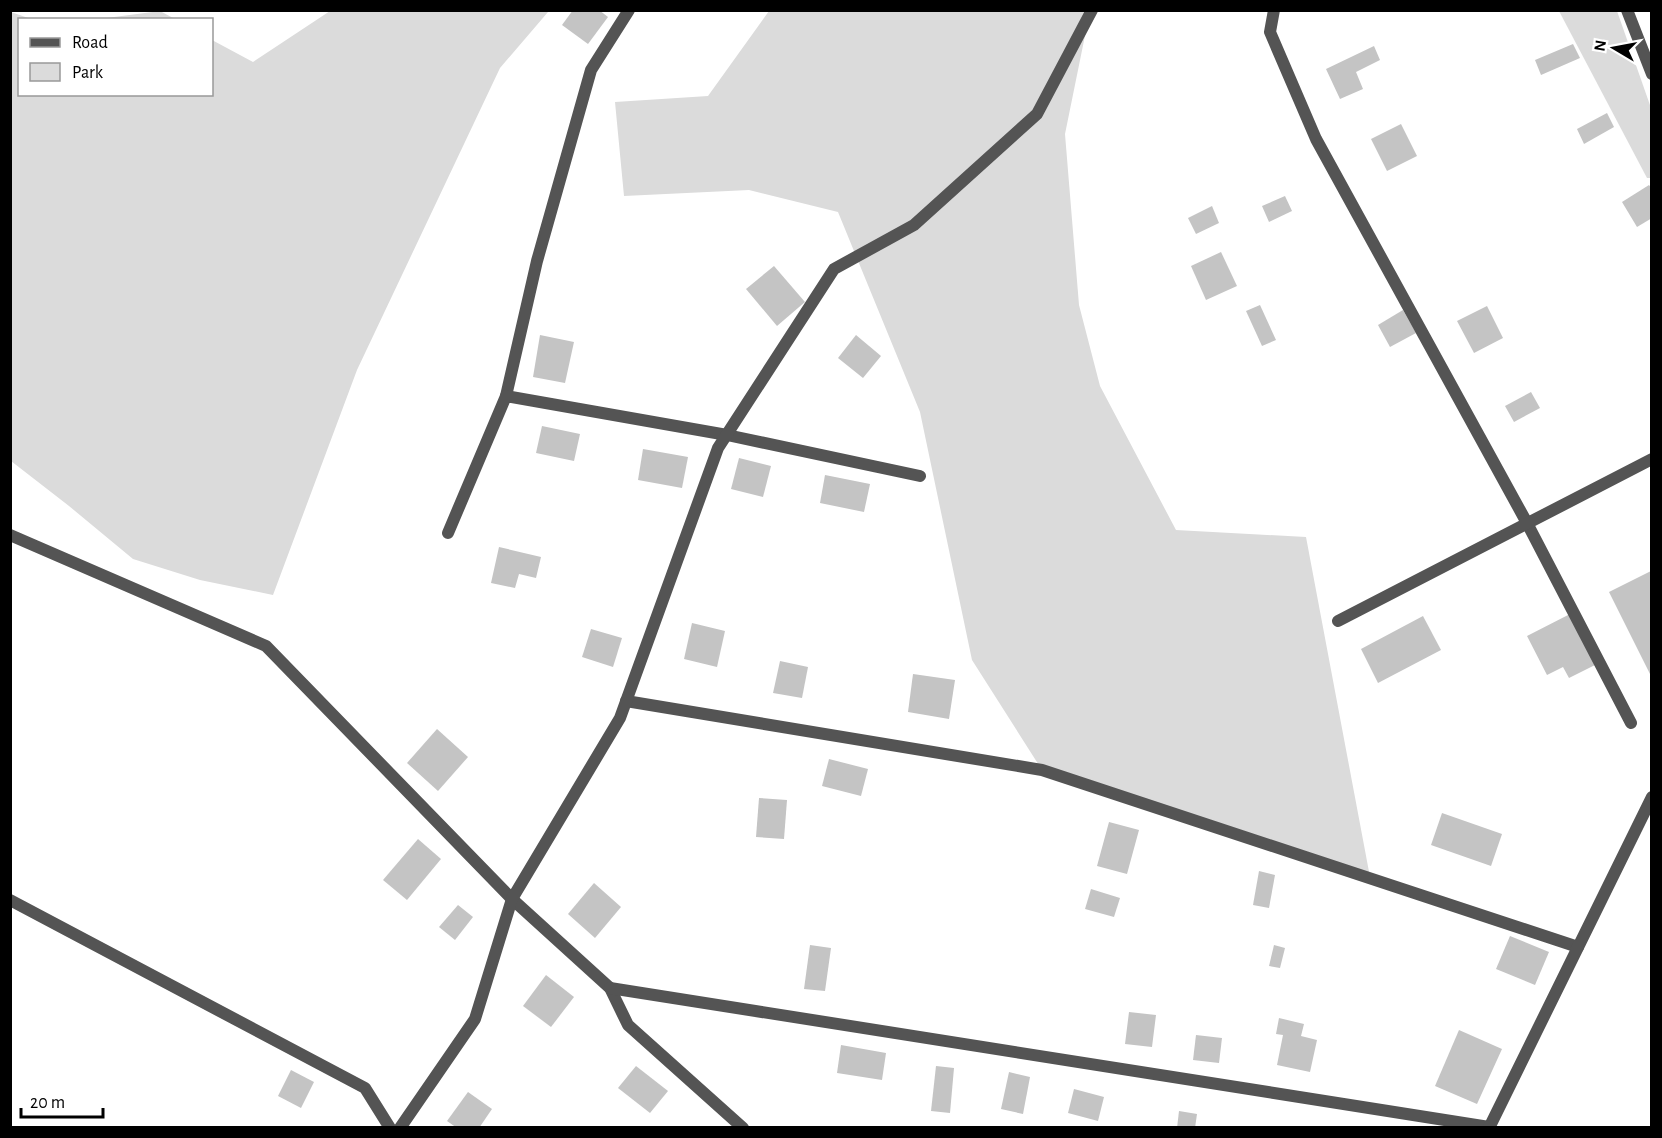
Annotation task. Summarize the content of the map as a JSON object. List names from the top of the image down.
{
  "legend": ["Road", "Park"],
  "scale_bar": "20 m",
  "north": "left"
}
